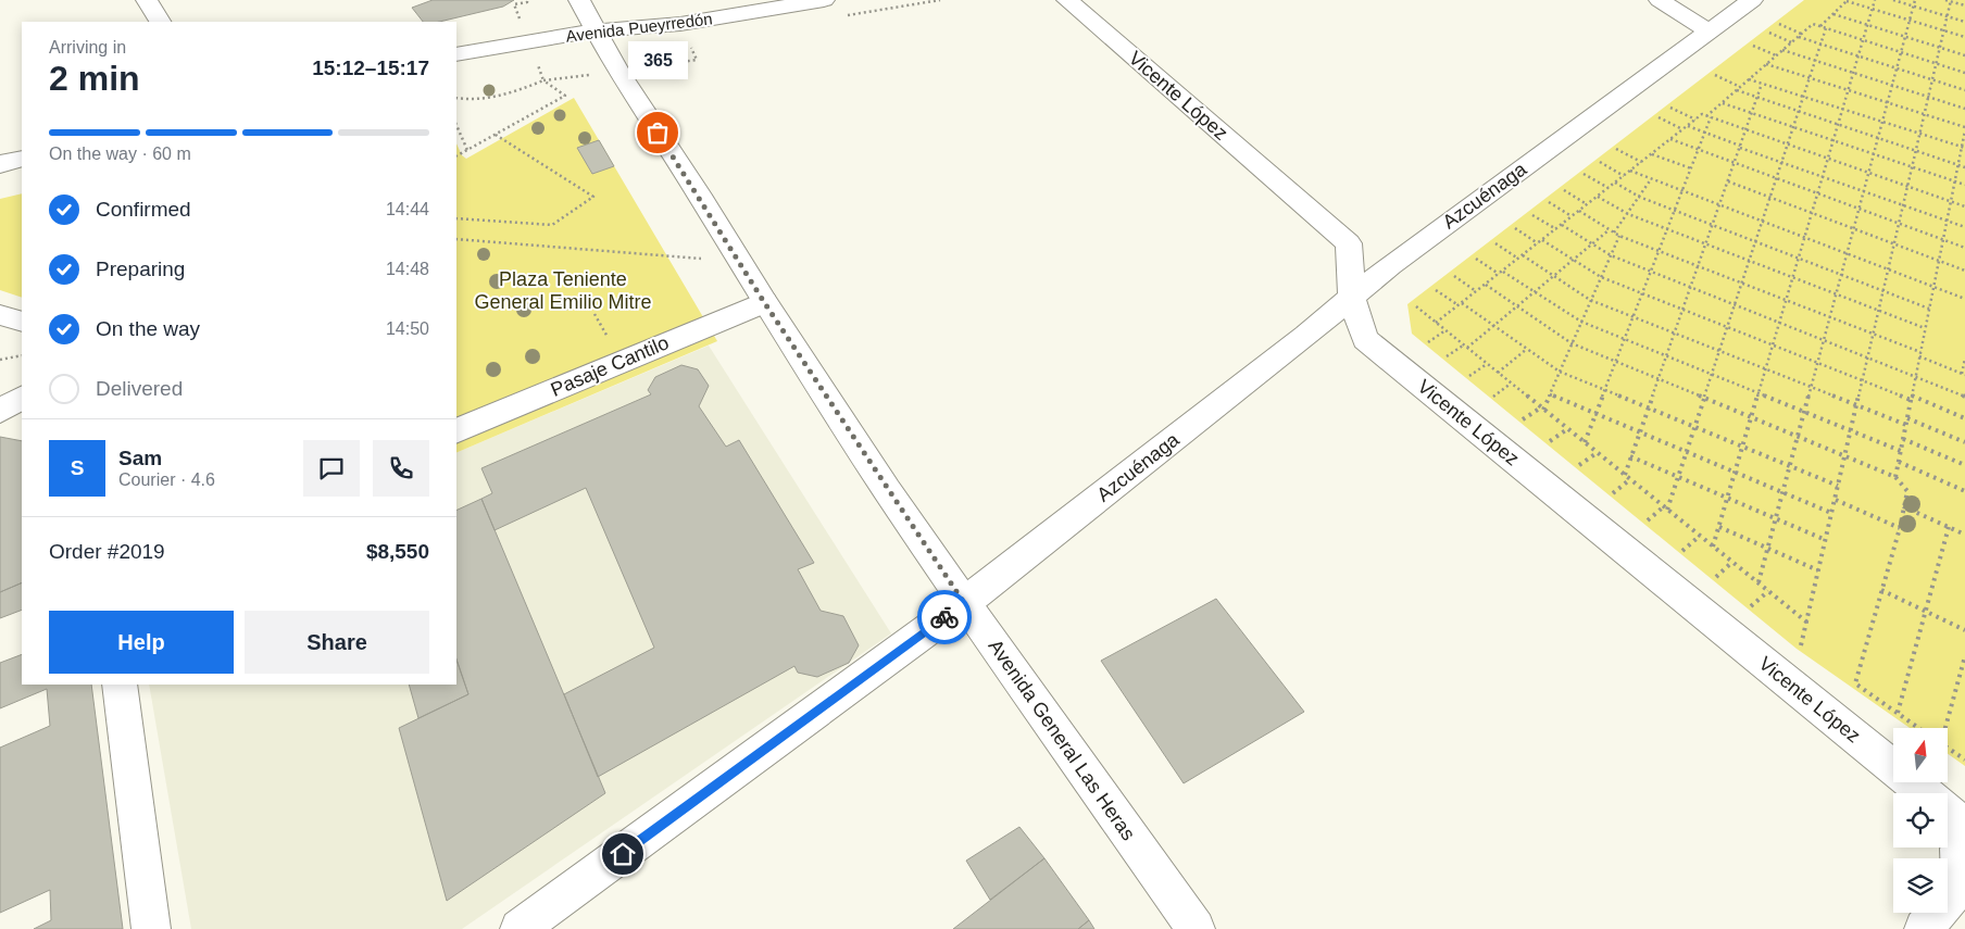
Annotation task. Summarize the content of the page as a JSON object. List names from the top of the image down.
{
  "streets": {
    "street": [
      "Avenida Pueyrredón",
      "Vicente López",
      "Azcuénaga",
      "Pasaje Cantilo",
      "Avenida General Las Heras"
    ]
  },
  "crossings": [
    ["Avenida Pueyrredón", "Avenida General Las Heras"],
    ["Vicente López", "Azcuénaga"],
    ["Azcuénaga", "Avenida General Las Heras"],
    ["Pasaje Cantilo", "Avenida General Las Heras"]
  ],
  "parks": ["Plaza Teniente General Emilio Mitre"],
  "places": ["365"],
  "north": "top",
  "page": {
    "heading": ["2 min", "Arriving in", "15:12–15:17"],
    "panel": [
      "Sam",
      "Courier · 4.6",
      "Order #2019",
      "$8,550"
    ],
    "bubble": "365",
    "bar": "On the way · 60 m",
    "list": [
      ["Confirmed", "14:44"],
      ["Preparing", "14:48"],
      ["On the way", "14:50"],
      "Delivered"
    ],
    "round": "S",
    "buttons": ["Help", "Share"]
  }
}
